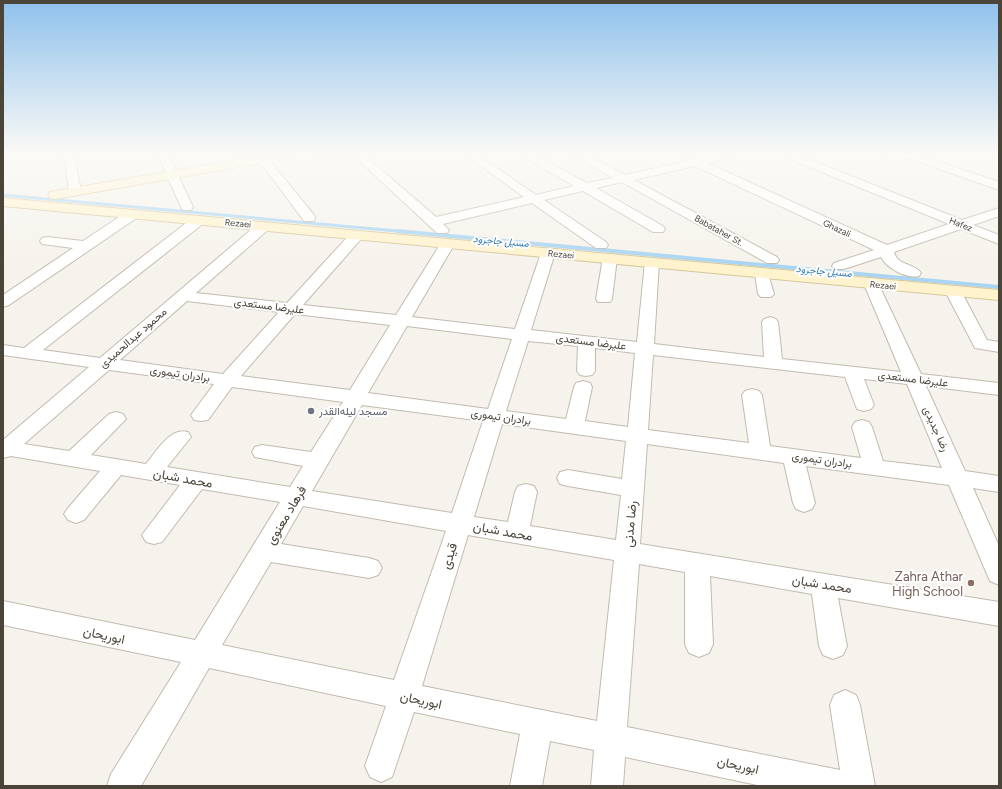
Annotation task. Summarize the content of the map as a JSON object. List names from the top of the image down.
{
  "streets": {
    "main road": ["Rezaei"],
    "street": [
      "Hafez",
      "Ghazali",
      "Babataher St.",
      "علیرضا مستعدی",
      "محمود عبدالحمیدی",
      "برادران تیموری",
      "رضا جدیدی",
      "محمد شبان",
      "فرهاد معنوی",
      "رضا مدنی",
      "قیدی",
      "ابوریحان"
    ]
  },
  "crossings": [
    ["Rezaei", "Babataher St."],
    ["Rezaei", "محمود عبدالحمیدی"],
    ["Rezaei", "رضا جدیدی"],
    ["Rezaei", "فرهاد معنوی"],
    ["Rezaei", "رضا مدنی"],
    ["Rezaei", "قیدی"],
    ["علیرضا مستعدی", "محمود عبدالحمیدی"],
    ["علیرضا مستعدی", "رضا جدیدی"],
    ["علیرضا مستعدی", "فرهاد معنوی"],
    ["علیرضا مستعدی", "رضا مدنی"],
    ["علیرضا مستعدی", "قیدی"],
    ["محمود عبدالحمیدی", "برادران تیموری"],
    ["محمود عبدالحمیدی", "محمد شبان"],
    ["برادران تیموری", "رضا جدیدی"],
    ["برادران تیموری", "فرهاد معنوی"],
    ["برادران تیموری", "رضا مدنی"],
    ["برادران تیموری", "قیدی"],
    ["محمد شبان", "فرهاد معنوی"],
    ["محمد شبان", "رضا مدنی"],
    ["محمد شبان", "قیدی"],
    ["فرهاد معنوی", "ابوریحان"],
    ["رضا مدنی", "ابوریحان"],
    ["قیدی", "ابوریحان"]
  ],
  "water": ["مسیل جاجرود"],
  "places": ["مسجد لیله‌القدر", "Zahra Athar High School"]
}
